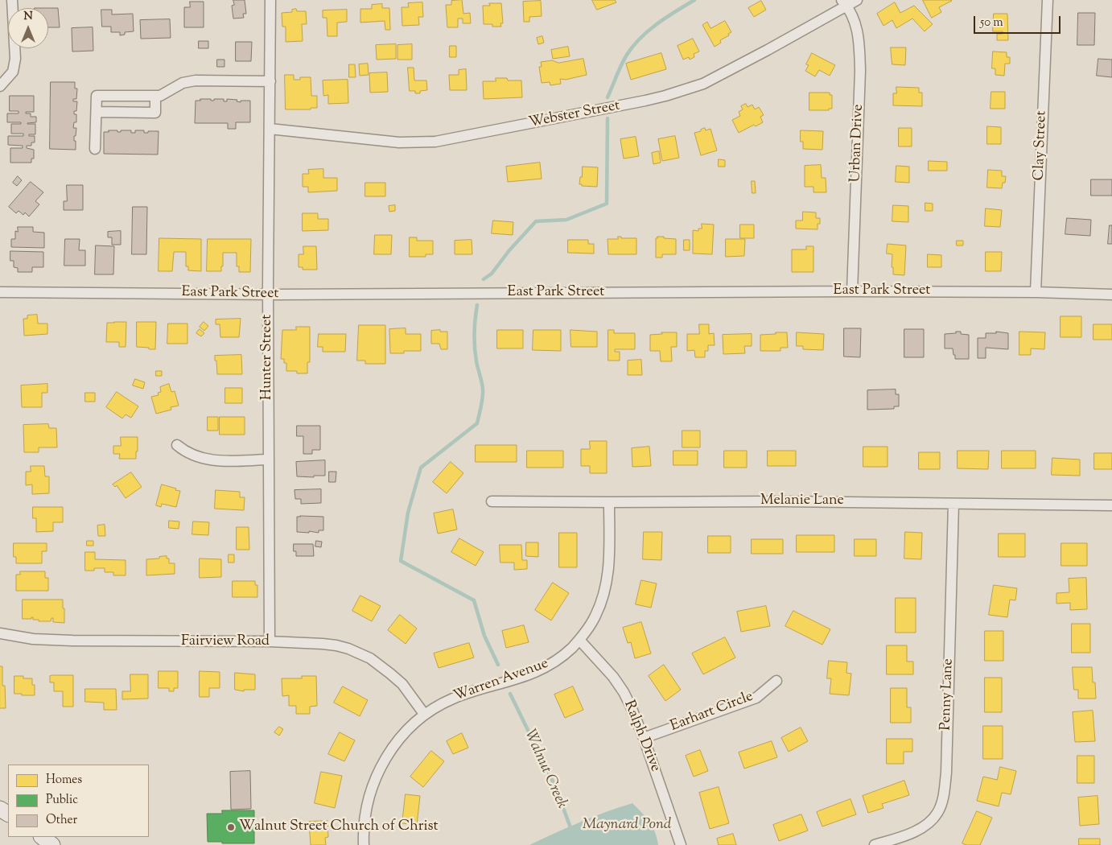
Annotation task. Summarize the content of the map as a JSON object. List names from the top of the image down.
{
  "streets": {
    "street": [
      "Webster Street",
      "Urban Drive",
      "Clay Street",
      "East Park Street",
      "Hunter Street",
      "Melanie Lane",
      "Fairview Road",
      "Warren Avenue",
      "Penny Lane",
      "Earhart Circle",
      "Ralph Drive"
    ]
  },
  "crossings": [
    ["Webster Street", "Urban Drive"],
    ["Webster Street", "Hunter Street"],
    ["Urban Drive", "East Park Street"],
    ["Clay Street", "East Park Street"],
    ["East Park Street", "Hunter Street"],
    ["Hunter Street", "Fairview Road"],
    ["Melanie Lane", "Warren Avenue"],
    ["Melanie Lane", "Penny Lane"],
    ["Fairview Road", "Warren Avenue"],
    ["Warren Avenue", "Ralph Drive"],
    ["Earhart Circle", "Ralph Drive"]
  ],
  "water": ["Walnut Creek", "Maynard Pond"],
  "places": ["Walnut Street Church of Christ"],
  "legend": ["Homes", "Public", "Other"],
  "scale_bar": "50 m",
  "north": "top"
}
